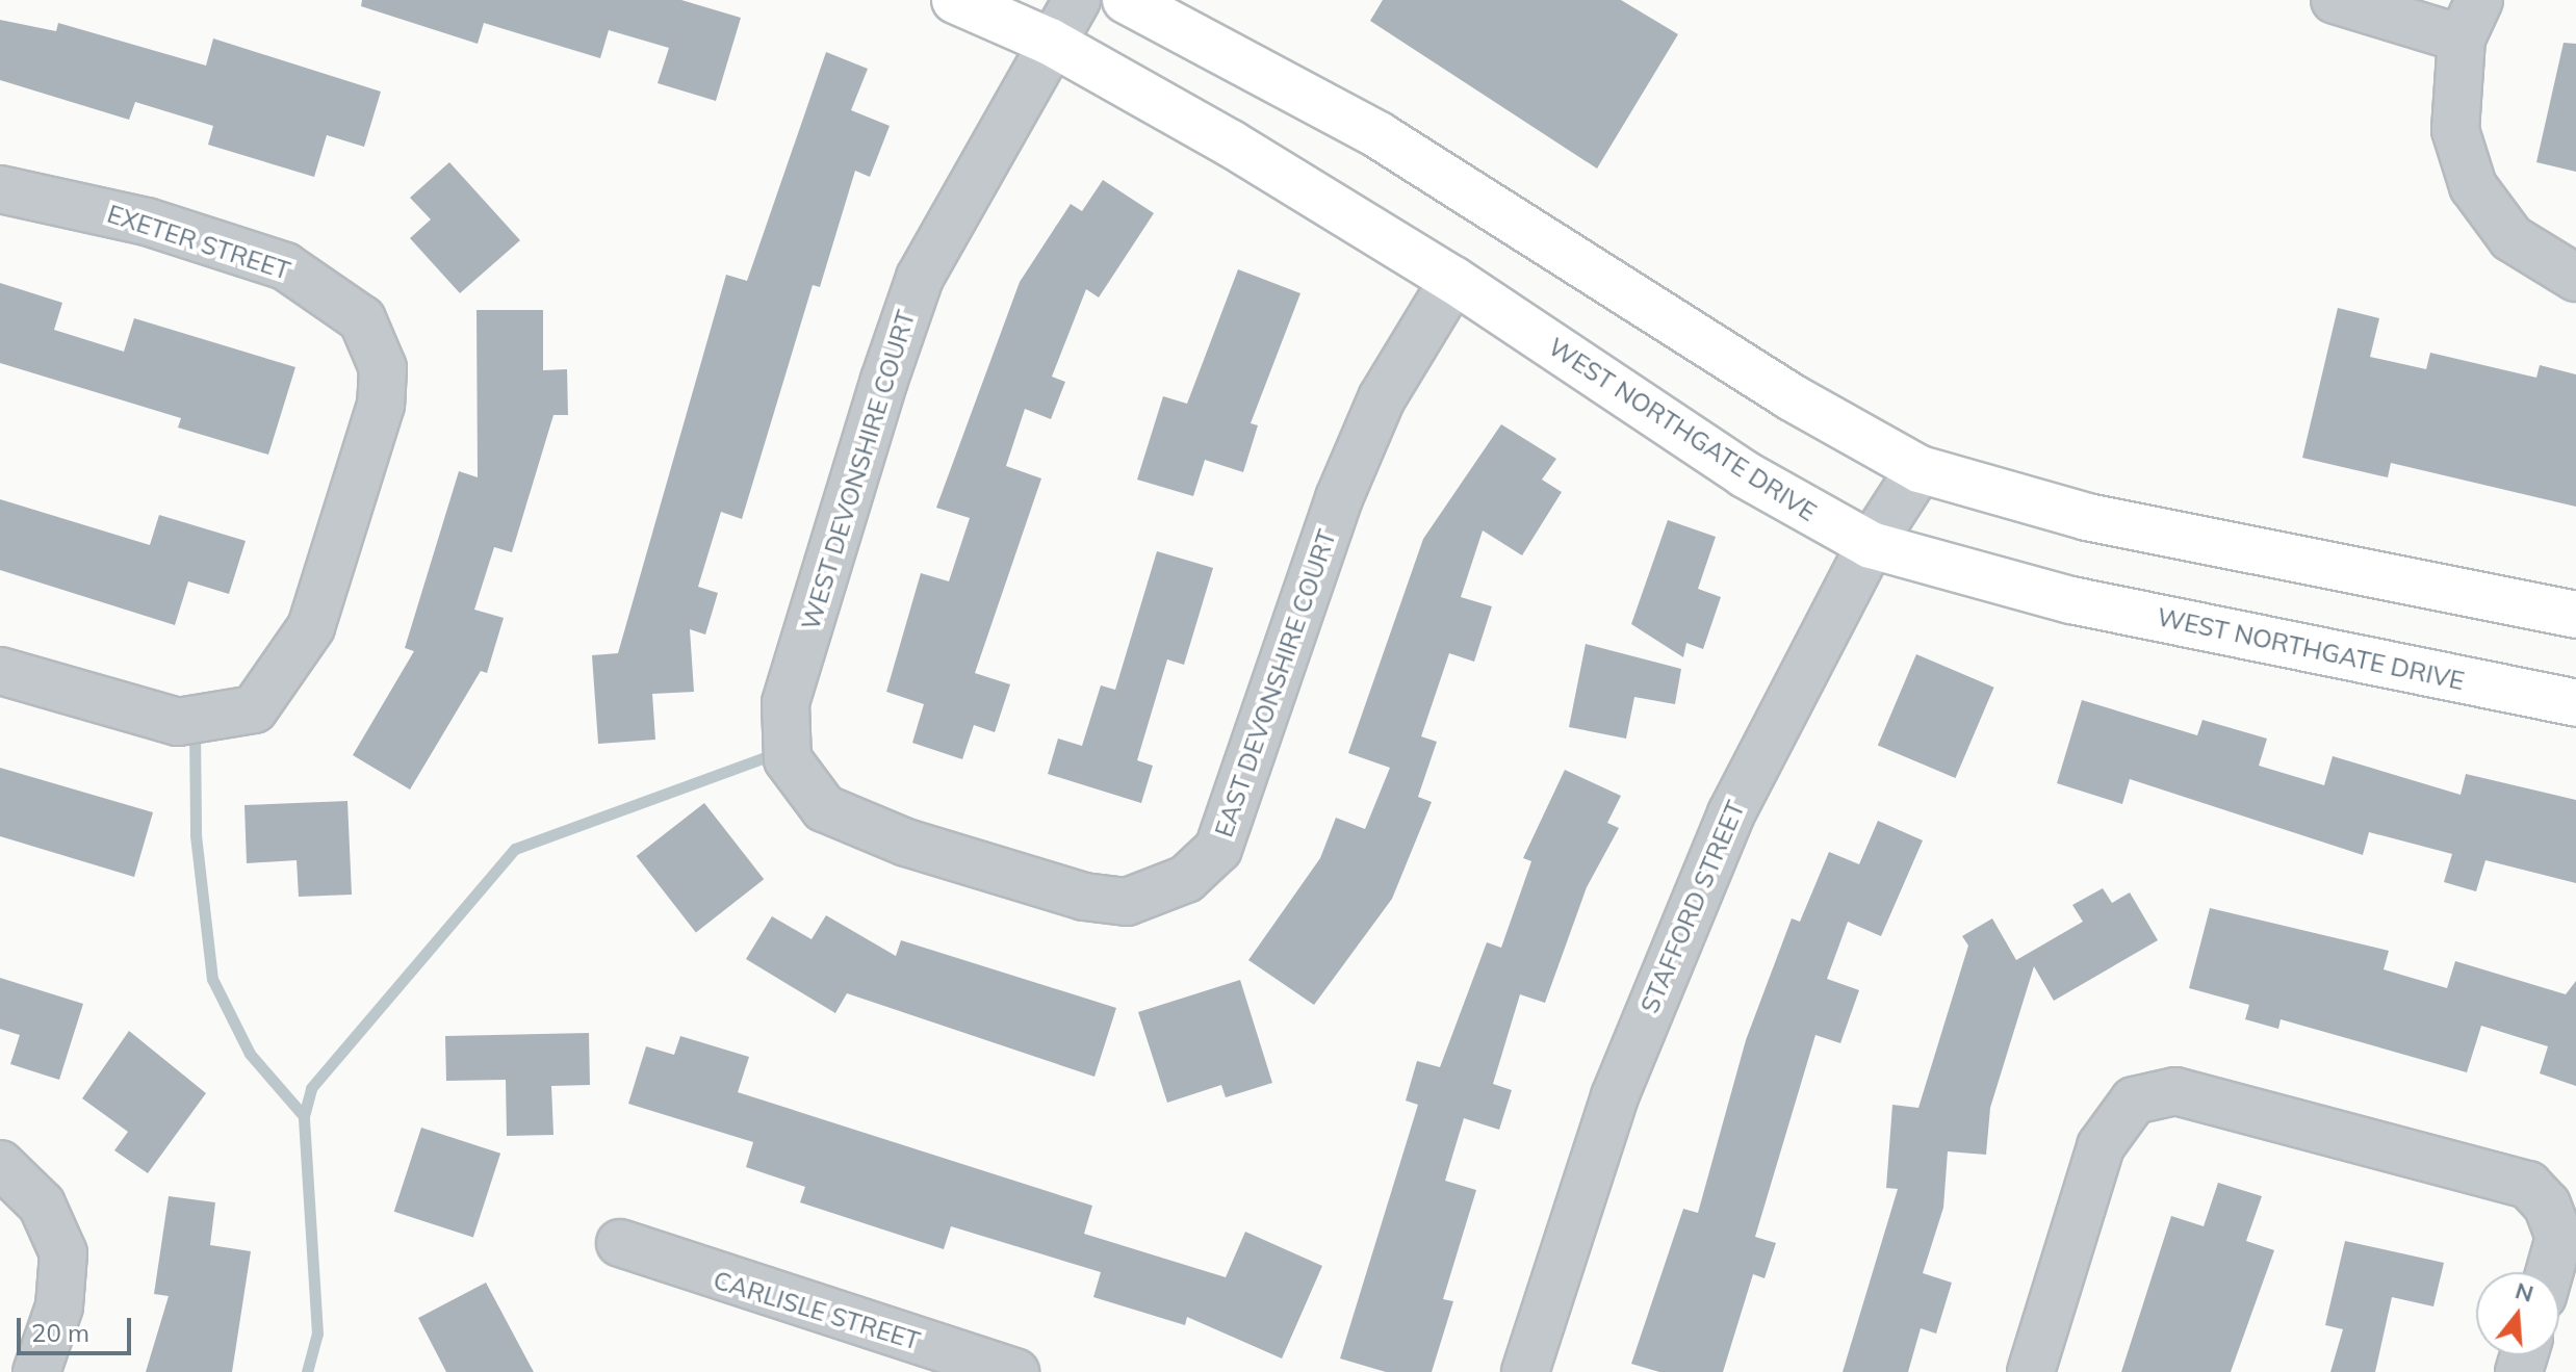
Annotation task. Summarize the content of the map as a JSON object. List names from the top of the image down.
{
  "streets": {
    "main road": ["WEST NORTHGATE DRIVE"],
    "street": [
      "EXETER STREET",
      "WEST DEVONSHIRE COURT",
      "EAST DEVONSHIRE COURT",
      "STAFFORD STREET",
      "CARLISLE STREET"
    ]
  },
  "crossings": [
    ["WEST NORTHGATE DRIVE", "WEST DEVONSHIRE COURT"],
    ["WEST NORTHGATE DRIVE", "EAST DEVONSHIRE COURT"],
    ["WEST NORTHGATE DRIVE", "STAFFORD STREET"],
    ["WEST DEVONSHIRE COURT", "EAST DEVONSHIRE COURT"]
  ],
  "scale_bar": "20 m",
  "north": "top"
}
